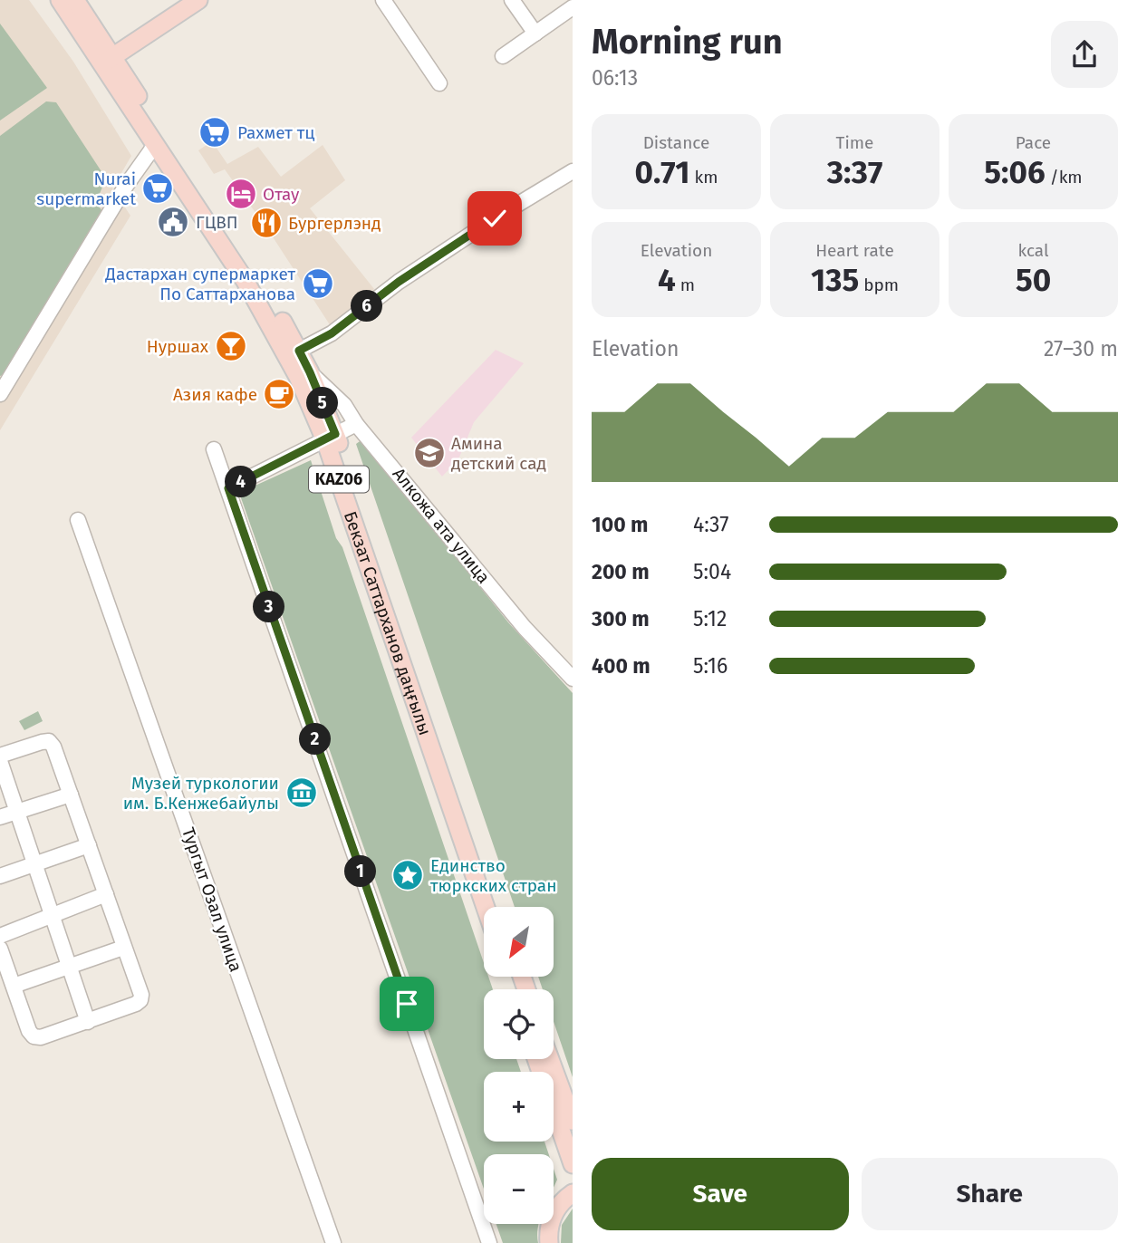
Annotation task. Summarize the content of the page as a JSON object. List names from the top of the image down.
{
  "streets": {
    "main road": ["KАZ06", "Бекзат Саттарханов даңғылы"],
    "street": ["Алкожа ата улица", "Тургыт Озал улица"]
  },
  "crossings": [
    ["Алкожа ата улица", "Бекзат Саттарханов даңғылы"]
  ],
  "places": {
    "supermarket": ["Рахмет тц", "Nurai supermarket", "Дастархан супермаркет По Саттарханова"],
    "hotel": ["Отау"],
    "public building": ["ГЦВП"],
    "restaurant": ["Бургерлэнд"],
    "bar": ["Нуршах"],
    "cafe": ["Азия кафе"],
    "school or university": ["Амина детский сад"],
    "museum": ["Музей туркологии им. Б.Кенжебайулы"],
    "place": ["Единство тюркских стран"]
  },
  "north": "bottom left",
  "page": {
    "heading": ["Morning run", "06:13"],
    "stats": [
      ["Distance", "0.71 km"],
      ["Time", "3:37"],
      ["Pace", "5:06 /km"],
      ["Elevation", "4 m"],
      ["Heart rate", "135 bpm"],
      ["kcal", "50"]
    ],
    "pins": [
      "6",
      "5",
      "4",
      "3",
      "2",
      "1"
    ],
    "chart": ["Elevation", "27–30 m"],
    "list": [
      {
        "name": "100 m",
        "note": "4:37"
      },
      {
        "name": "200 m",
        "note": "5:04"
      },
      {
        "name": "300 m",
        "note": "5:12"
      },
      {
        "name": "400 m",
        "note": "5:16"
      }
    ],
    "map_buttons": ["+", "−"],
    "buttons": ["Save", "Share"]
  }
}
